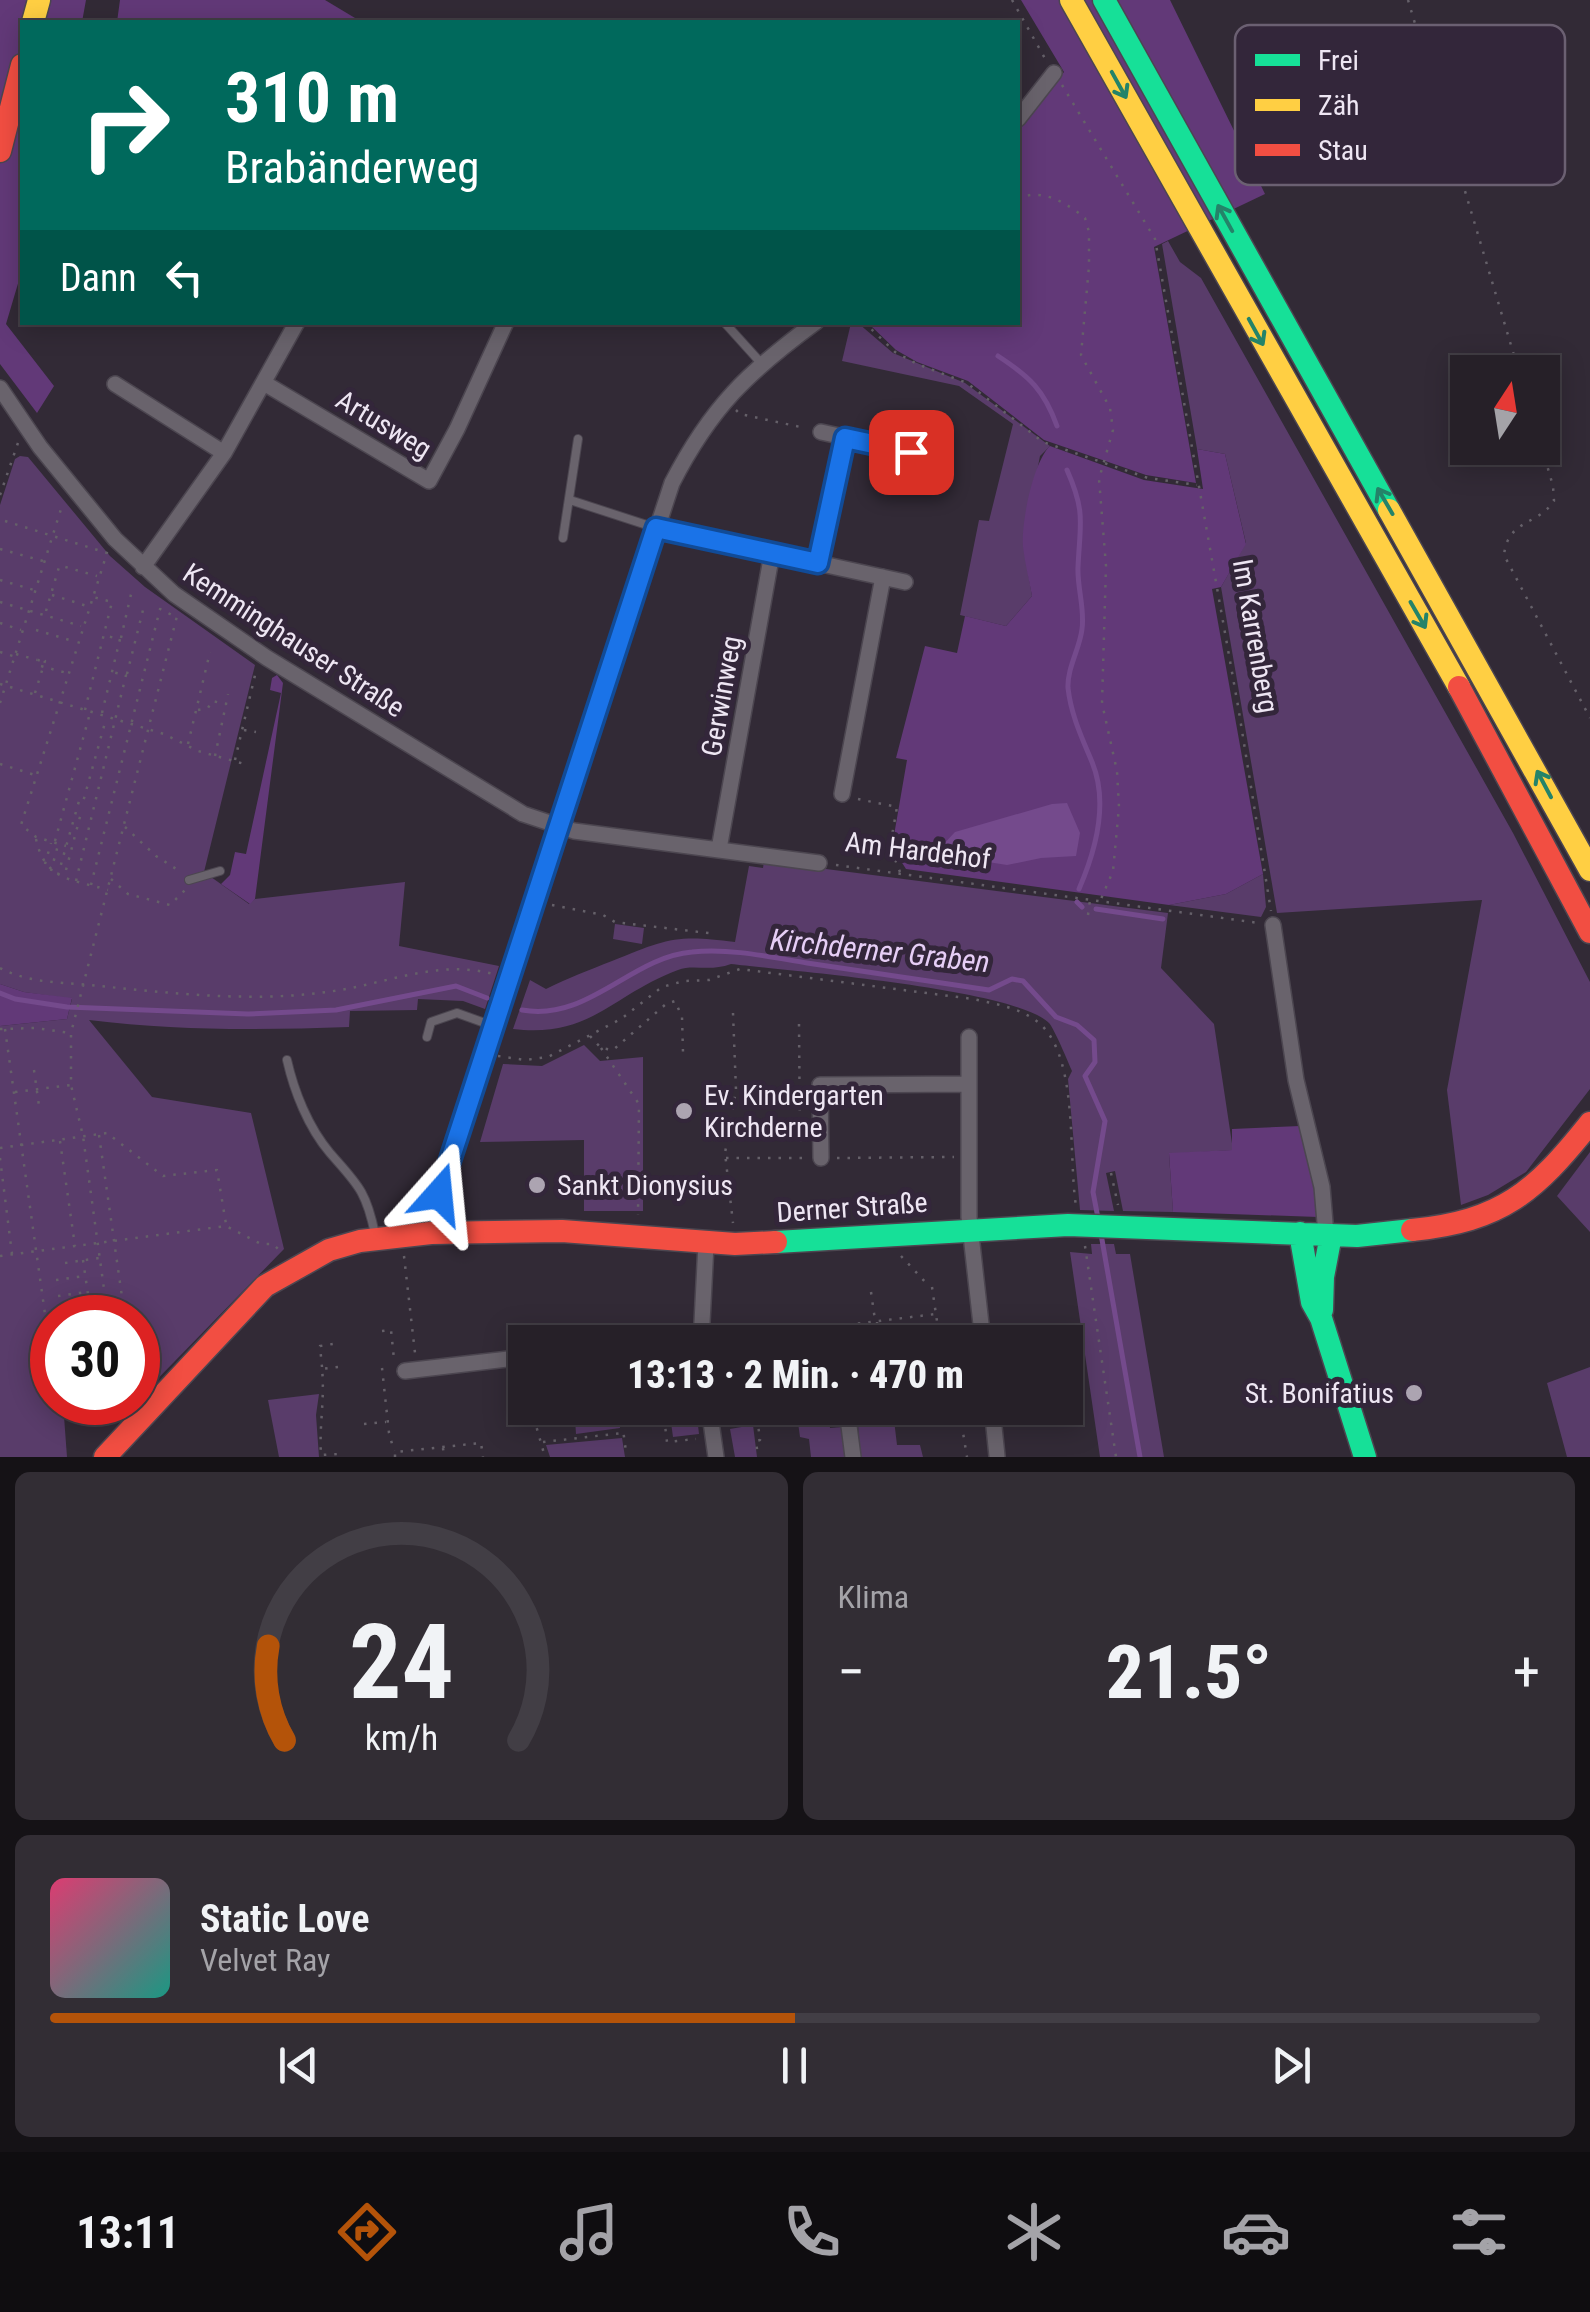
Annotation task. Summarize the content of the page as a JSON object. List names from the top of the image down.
{
  "streets": {
    "main road": ["Derner Straße"],
    "street": [
      "Artusweg",
      "Kemminghauser Straße",
      "Gerwinweg",
      "Am Hardehof"
    ],
    "path": ["Im Karrenberg"]
  },
  "crossings": [
    ["Im Karrenberg", "Am Hardehof"],
    ["Kemminghauser Straße", "Am Hardehof"],
    ["Gerwinweg", "Am Hardehof"]
  ],
  "water": ["Kirchderner Graben"],
  "places": ["Ev. Kindergarten Kirchderne", "Sankt Dionysius", "St. Bonifatius"],
  "legend": ["Frei", "Zäh", "Stau"],
  "north": "top",
  "page": {
    "turn": ["310 m", "Brabänderweg"],
    "then": "Dann",
    "limit": "30",
    "trip": "13:13 · 2 Min. · 470 m",
    "tile": "Klima",
    "heat": ["−", "21.5°", "+"],
    "song": ["Static Love", "Velvet Ray"],
    "tabs": "13:11",
    "gauge": ["24", "km/h"]
  }
}
